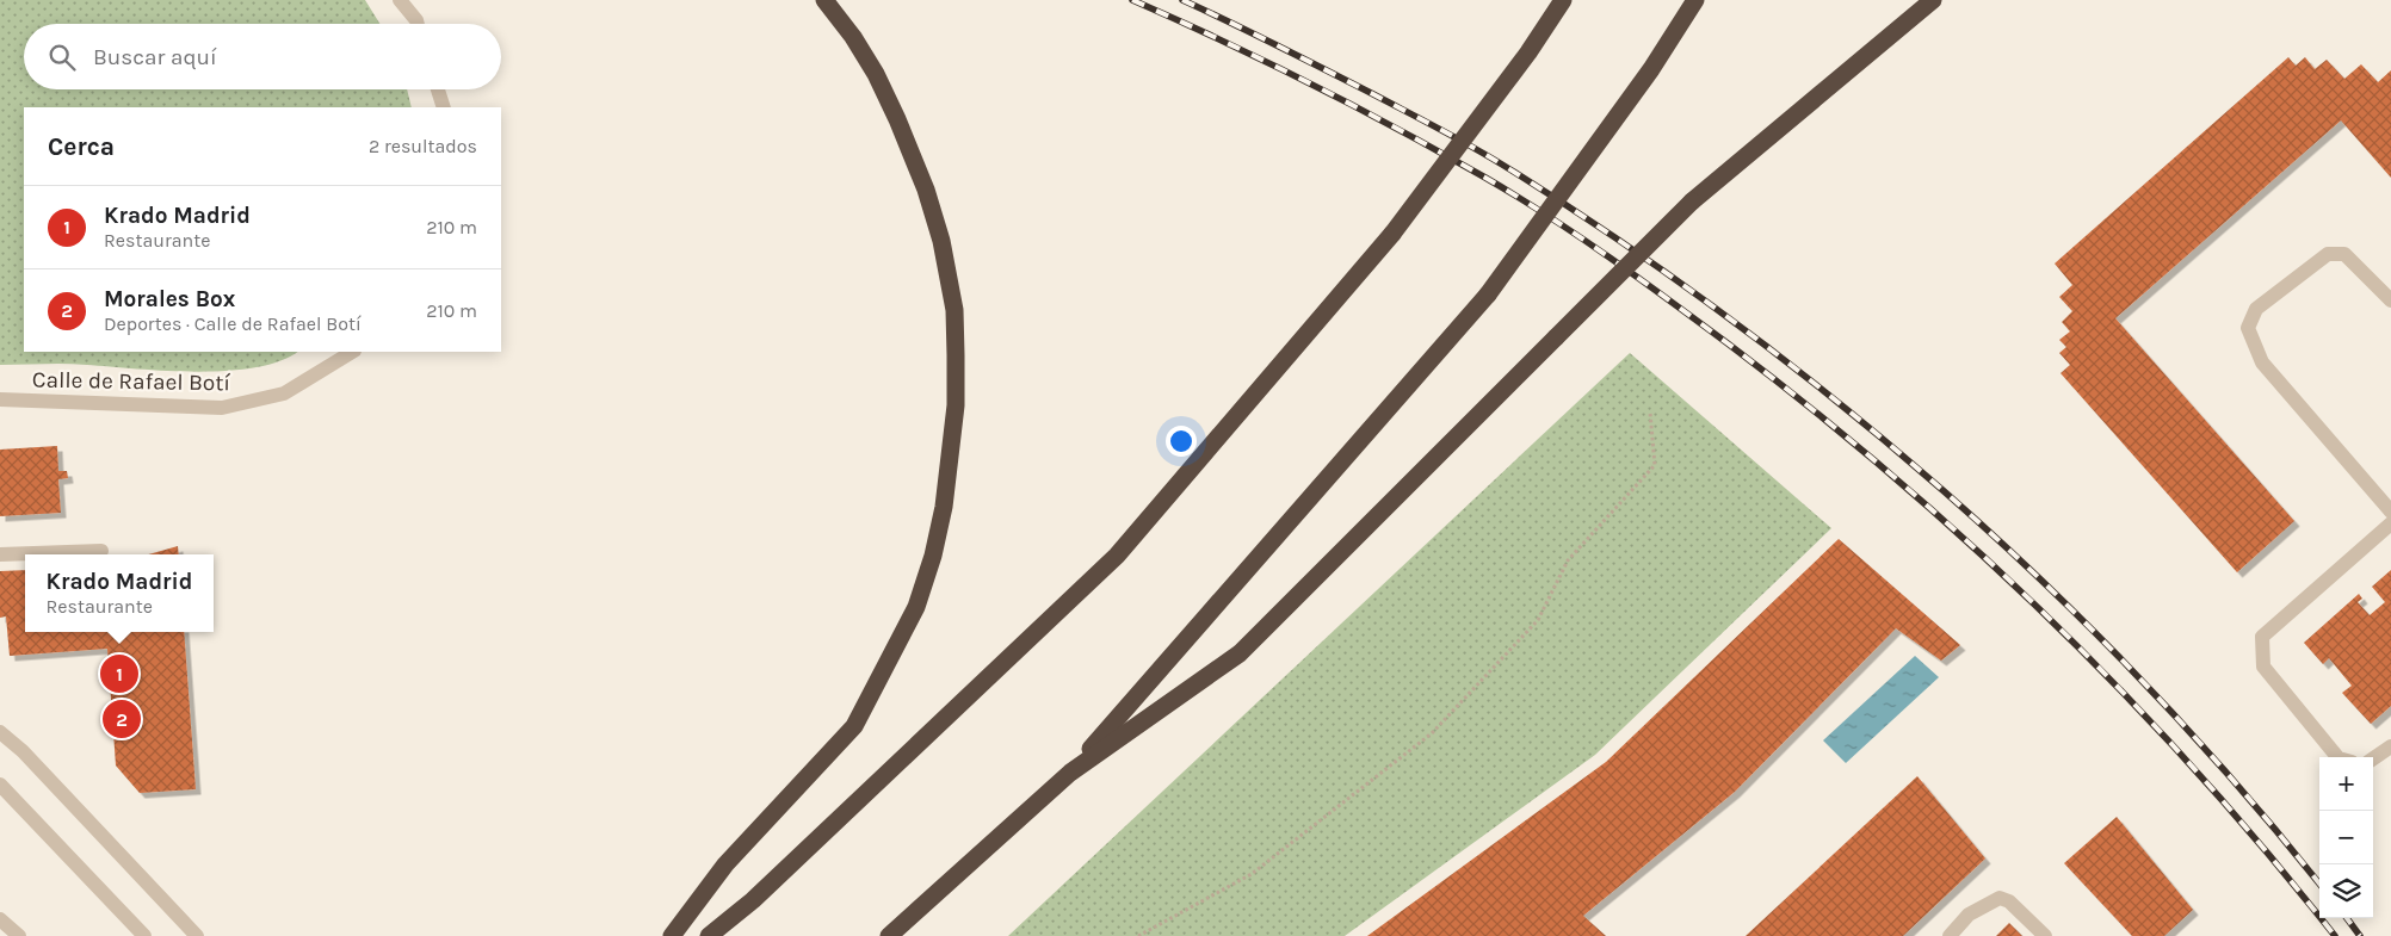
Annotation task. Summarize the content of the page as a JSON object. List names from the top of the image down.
{
  "streets": {
    "street": ["Calle de Rafael Botí"]
  },
  "page": {
    "search": "Buscar aquí",
    "heading": ["Cerca", "2 resultados"],
    "list": [
      {
        "mark": "1",
        "name": "Krado Madrid",
        "note": "Restaurante",
        "value": "210 m"
      },
      {
        "mark": "2",
        "name": "Morales Box",
        "note": "Deportes · Calle de Rafael Botí",
        "value": "210 m"
      }
    ],
    "popup": ["Krado Madrid", "Restaurante"],
    "pins": ["1", "2"],
    "map_buttons": ["+", "−"]
  }
}
